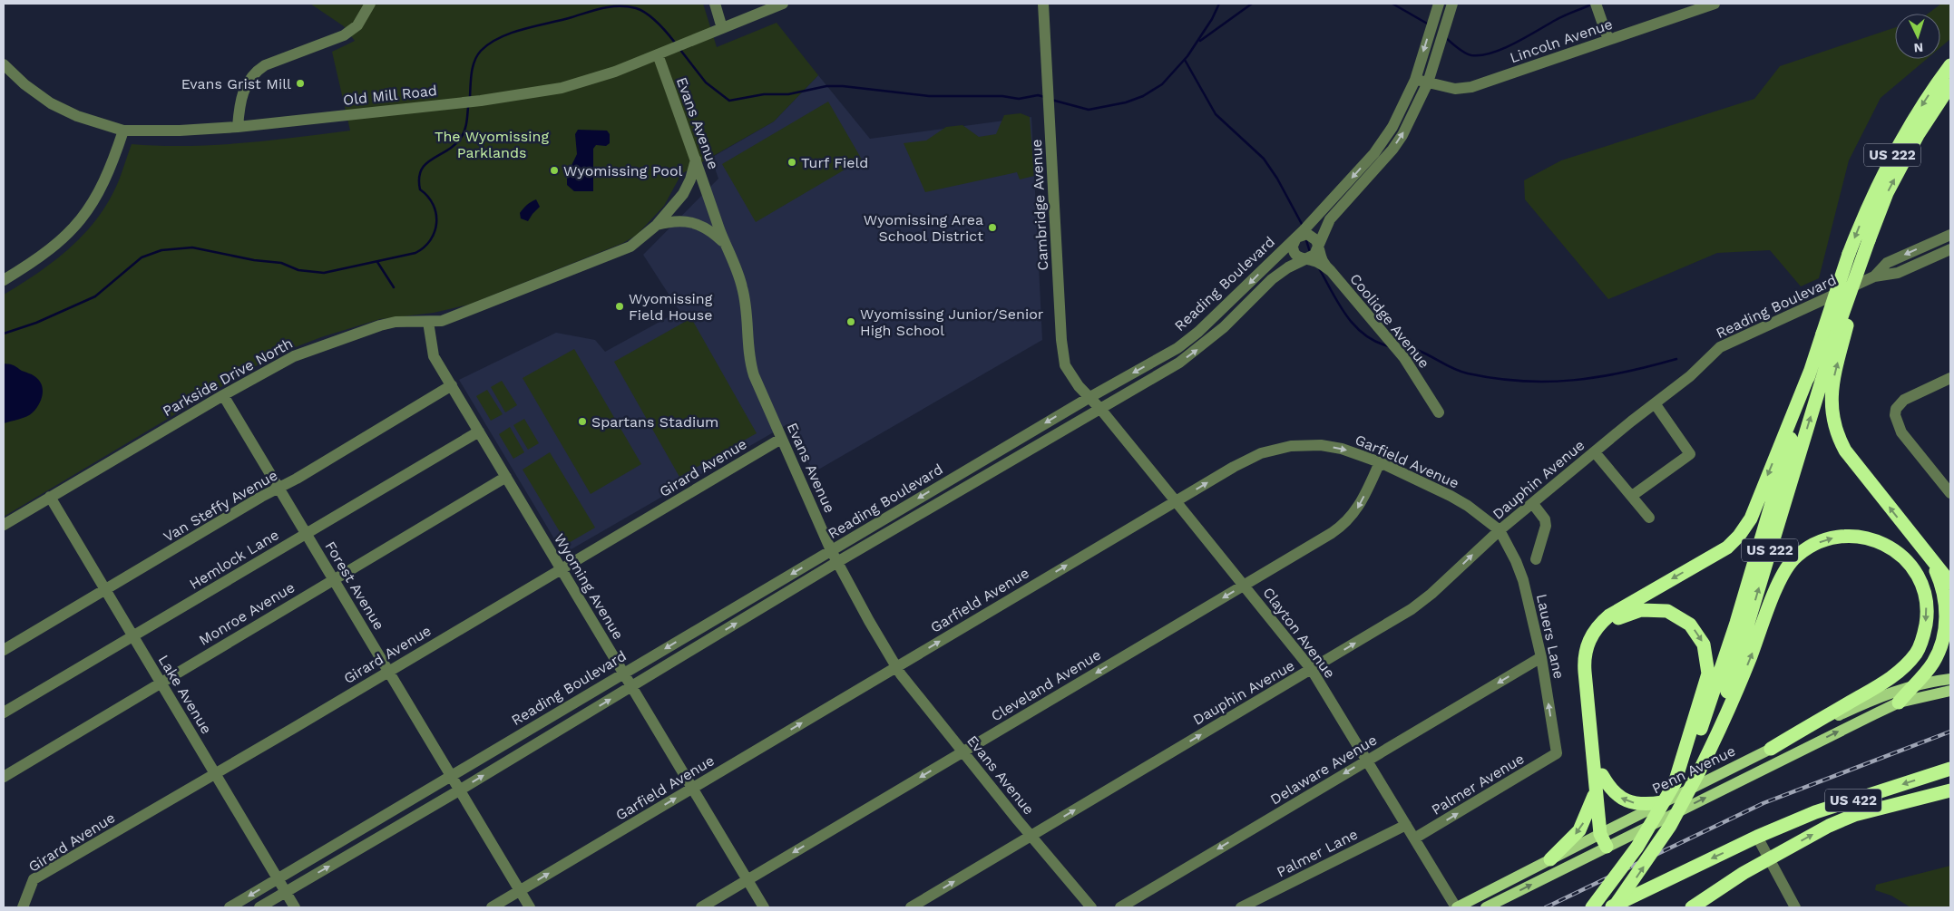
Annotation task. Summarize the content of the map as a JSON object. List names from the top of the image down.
{
  "streets": {
    "highway": ["US 222", "US 422"],
    "main road": ["Penn Avenue"],
    "street": [
      "Lincoln Avenue",
      "Old Mill Road",
      "Evans Avenue",
      "Cambridge Avenue",
      "Reading Boulevard",
      "Coolidge Avenue",
      "Parkside Drive North",
      "Garfield Avenue",
      "Girard Avenue",
      "Dauphin Avenue",
      "Van Steffy Avenue",
      "Hemlock Lane",
      "Forest Avenue",
      "Wyoming Avenue",
      "Monroe Avenue",
      "Clayton Avenue",
      "Lauers Lane",
      "Cleveland Avenue",
      "Lake Avenue",
      "Delaware Avenue",
      "Palmer Avenue",
      "Palmer Lane"
    ]
  },
  "crossings": [
    ["Lincoln Avenue", "Reading Boulevard"],
    ["Old Mill Road", "Evans Avenue"],
    ["Evans Avenue", "Reading Boulevard"],
    ["Evans Avenue", "Parkside Drive North"],
    ["Evans Avenue", "Garfield Avenue"],
    ["Evans Avenue", "Girard Avenue"],
    ["Evans Avenue", "Dauphin Avenue"],
    ["Evans Avenue", "Cleveland Avenue"],
    ["Cambridge Avenue", "Reading Boulevard"],
    ["Cambridge Avenue", "Clayton Avenue"],
    ["Reading Boulevard", "Coolidge Avenue"],
    ["Reading Boulevard", "Dauphin Avenue"],
    ["Reading Boulevard", "Forest Avenue"],
    ["Reading Boulevard", "Wyoming Avenue"],
    ["Reading Boulevard", "Clayton Avenue"],
    ["Reading Boulevard", "Lake Avenue"],
    ["Parkside Drive North", "Forest Avenue"],
    ["Parkside Drive North", "Wyoming Avenue"],
    ["Parkside Drive North", "Lake Avenue"],
    ["Garfield Avenue", "Dauphin Avenue"],
    ["Garfield Avenue", "Forest Avenue"],
    ["Garfield Avenue", "Wyoming Avenue"],
    ["Garfield Avenue", "Clayton Avenue"],
    ["Garfield Avenue", "Lauers Lane"],
    ["Garfield Avenue", "Cleveland Avenue"],
    ["Girard Avenue", "Forest Avenue"],
    ["Girard Avenue", "Wyoming Avenue"],
    ["Girard Avenue", "Lake Avenue"],
    ["Dauphin Avenue", "Clayton Avenue"],
    ["Dauphin Avenue", "Lauers Lane"],
    ["Van Steffy Avenue", "Forest Avenue"],
    ["Van Steffy Avenue", "Wyoming Avenue"],
    ["Van Steffy Avenue", "Lake Avenue"],
    ["Hemlock Lane", "Forest Avenue"],
    ["Hemlock Lane", "Wyoming Avenue"],
    ["Hemlock Lane", "Lake Avenue"],
    ["Forest Avenue", "Monroe Avenue"],
    ["Wyoming Avenue", "Monroe Avenue"],
    ["Wyoming Avenue", "Cleveland Avenue"],
    ["Monroe Avenue", "Lake Avenue"],
    ["Clayton Avenue", "Cleveland Avenue"],
    ["Clayton Avenue", "Delaware Avenue"],
    ["Clayton Avenue", "Penn Avenue"],
    ["Clayton Avenue", "Palmer Avenue"],
    ["Clayton Avenue", "Palmer Lane"],
    ["Lauers Lane", "Delaware Avenue"],
    ["Lauers Lane", "Palmer Avenue"]
  ],
  "one_way": [
    "Garfield Avenue",
    "Dauphin Avenue",
    "Lauers Lane",
    "Cleveland Avenue",
    "Delaware Avenue",
    "Palmer Avenue"
  ],
  "parks": ["The Wyomissing Parklands"],
  "places": [
    "Evans Grist Mill",
    "Turf Field",
    "Wyomissing Pool",
    "Wyomissing Area School District",
    "Wyomissing Field House",
    "Wyomissing Junior/Senior High School",
    "Spartans Stadium"
  ],
  "north": "bottom"
}
